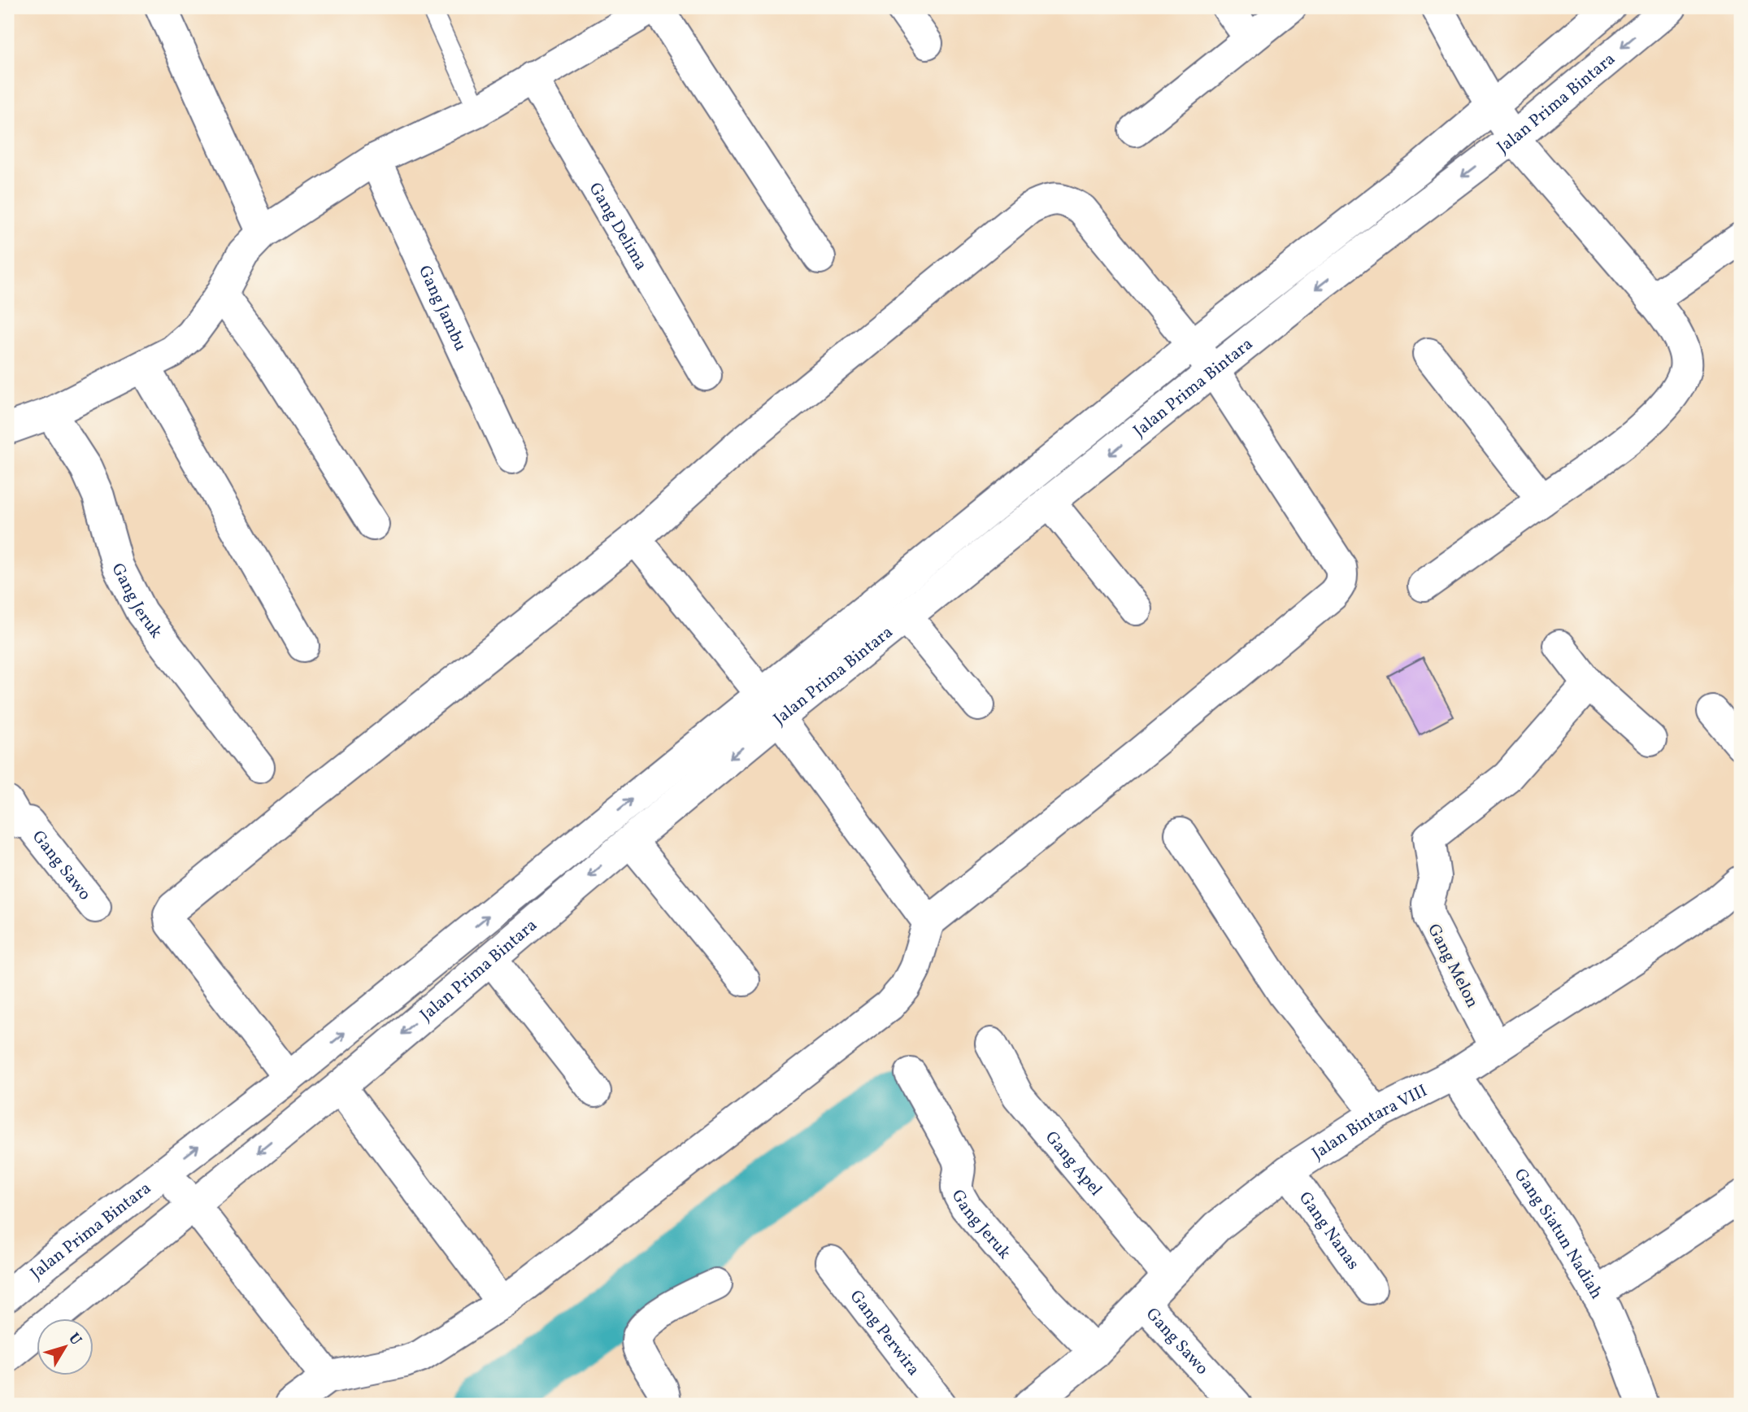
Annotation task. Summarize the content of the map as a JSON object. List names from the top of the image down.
{
  "streets": {
    "street": [
      "Jalan Prima Bintara",
      "Gang Delima",
      "Gang Jambu",
      "Gang Jeruk",
      "Gang Sawo",
      "Gang Melon",
      "Jalan Bintara VIII",
      "Gang Apel",
      "Gang Nanas",
      "Gang Siatun Nadiah",
      "Gang Perwira"
    ]
  },
  "crossings": [
    ["Gang Jeruk", "Jalan Bintara VIII"],
    ["Gang Sawo", "Jalan Bintara VIII"],
    ["Gang Melon", "Jalan Bintara VIII"],
    ["Jalan Bintara VIII", "Gang Apel"],
    ["Jalan Bintara VIII", "Gang Nanas"],
    ["Jalan Bintara VIII", "Gang Siatun Nadiah"]
  ],
  "north": "top right"
}
